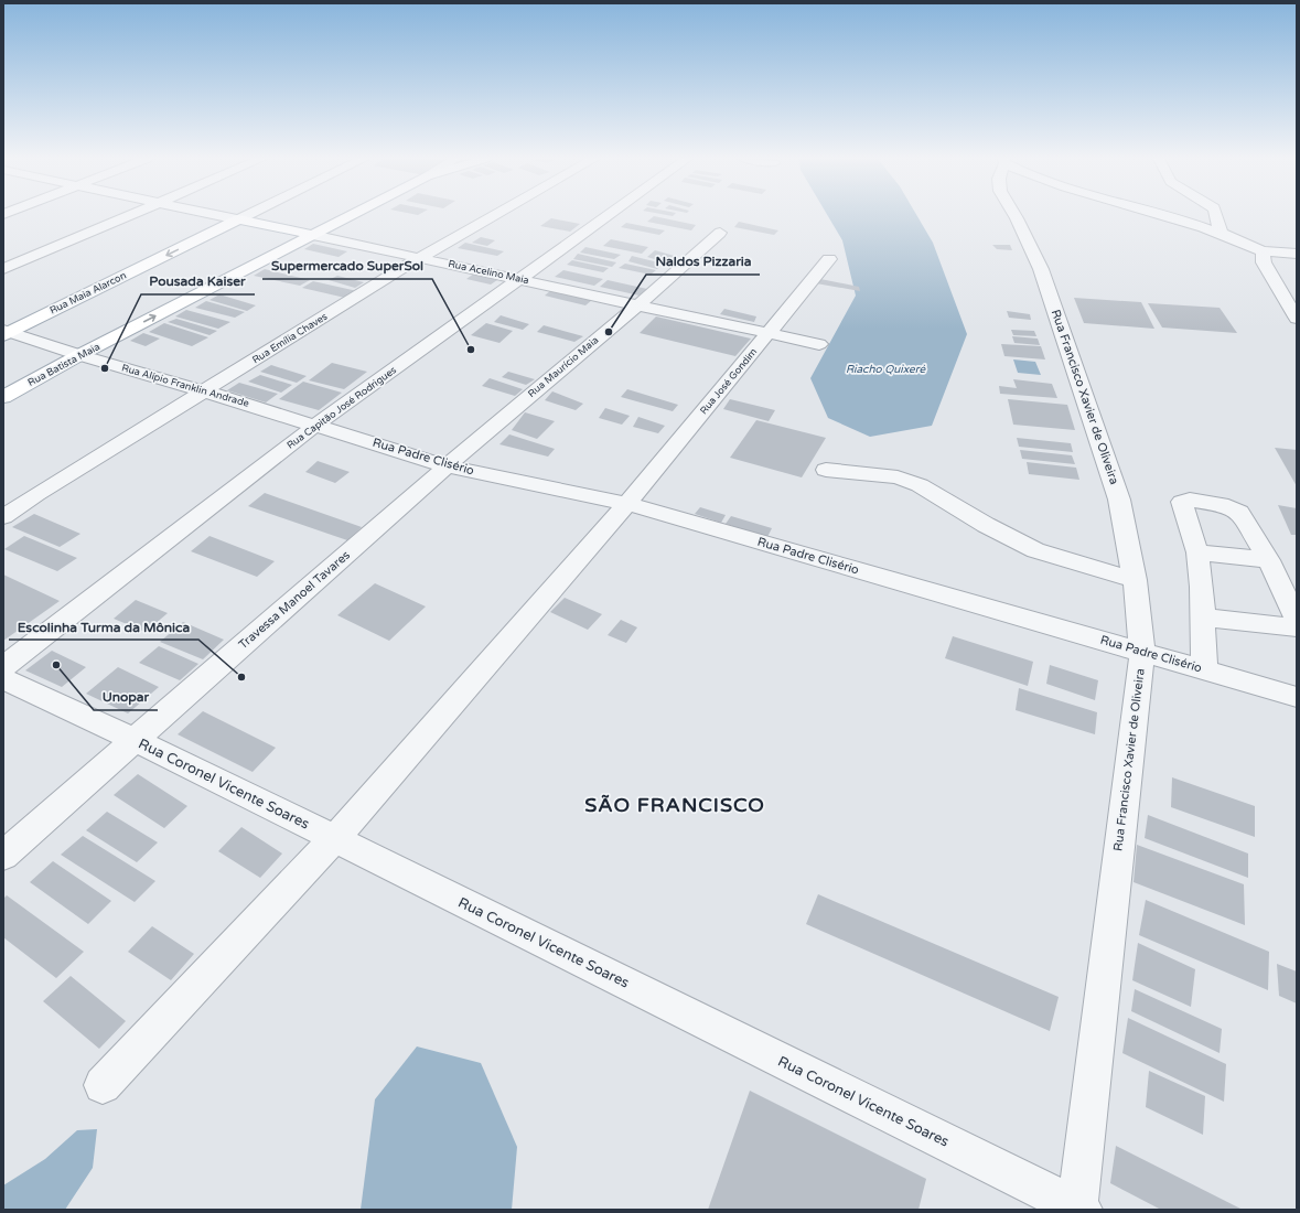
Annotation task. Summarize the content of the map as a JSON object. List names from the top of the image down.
{
  "streets": {
    "main road": ["Rua Acelino Maia", "Rua Maia Alarcon", "Rua Batista Maia"],
    "street": [
      "Rua Emília Chaves",
      "Rua Maurício Maia",
      "Rua José Gondim",
      "Rua Alípio Franklin Andrade",
      "Rua Francisco Xavier de Oliveira",
      "Rua Capitão José Rodrigues",
      "Rua Padre Clisério",
      "Travessa Manoel Tavares",
      "Rua Coronel Vicente Soares"
    ]
  },
  "crossings": [
    ["Rua Acelino Maia", "Rua Maia Alarcon"],
    ["Rua Acelino Maia", "Rua Emília Chaves"],
    ["Rua Acelino Maia", "Rua Batista Maia"],
    ["Rua Acelino Maia", "Rua Maurício Maia"],
    ["Rua Acelino Maia", "Rua José Gondim"],
    ["Rua Acelino Maia", "Rua Capitão José Rodrigues"],
    ["Rua Maia Alarcon", "Rua Alípio Franklin Andrade"],
    ["Rua Emília Chaves", "Rua Alípio Franklin Andrade"],
    ["Rua Batista Maia", "Rua Alípio Franklin Andrade"],
    ["Rua Maurício Maia", "Rua Padre Clisério"],
    ["Rua Maurício Maia", "Travessa Manoel Tavares"],
    ["Rua José Gondim", "Rua Padre Clisério"],
    ["Rua José Gondim", "Rua Coronel Vicente Soares"],
    ["Rua Alípio Franklin Andrade", "Rua Capitão José Rodrigues"],
    ["Rua Alípio Franklin Andrade", "Rua Padre Clisério"],
    ["Rua Francisco Xavier de Oliveira", "Rua Padre Clisério"],
    ["Rua Francisco Xavier de Oliveira", "Rua Coronel Vicente Soares"],
    ["Rua Capitão José Rodrigues", "Rua Padre Clisério"],
    ["Rua Padre Clisério", "Travessa Manoel Tavares"],
    ["Travessa Manoel Tavares", "Rua Coronel Vicente Soares"]
  ],
  "one_way": ["Rua Batista Maia"],
  "districts": ["SÃO FRANCISCO"],
  "water": ["Riacho Quixeré"],
  "places": [
    "Naldos Pizzaria",
    "Supermercado SuperSol",
    "Pousada Kaiser",
    "Unopar",
    "Escolinha Turma da Mônica"
  ]
}
